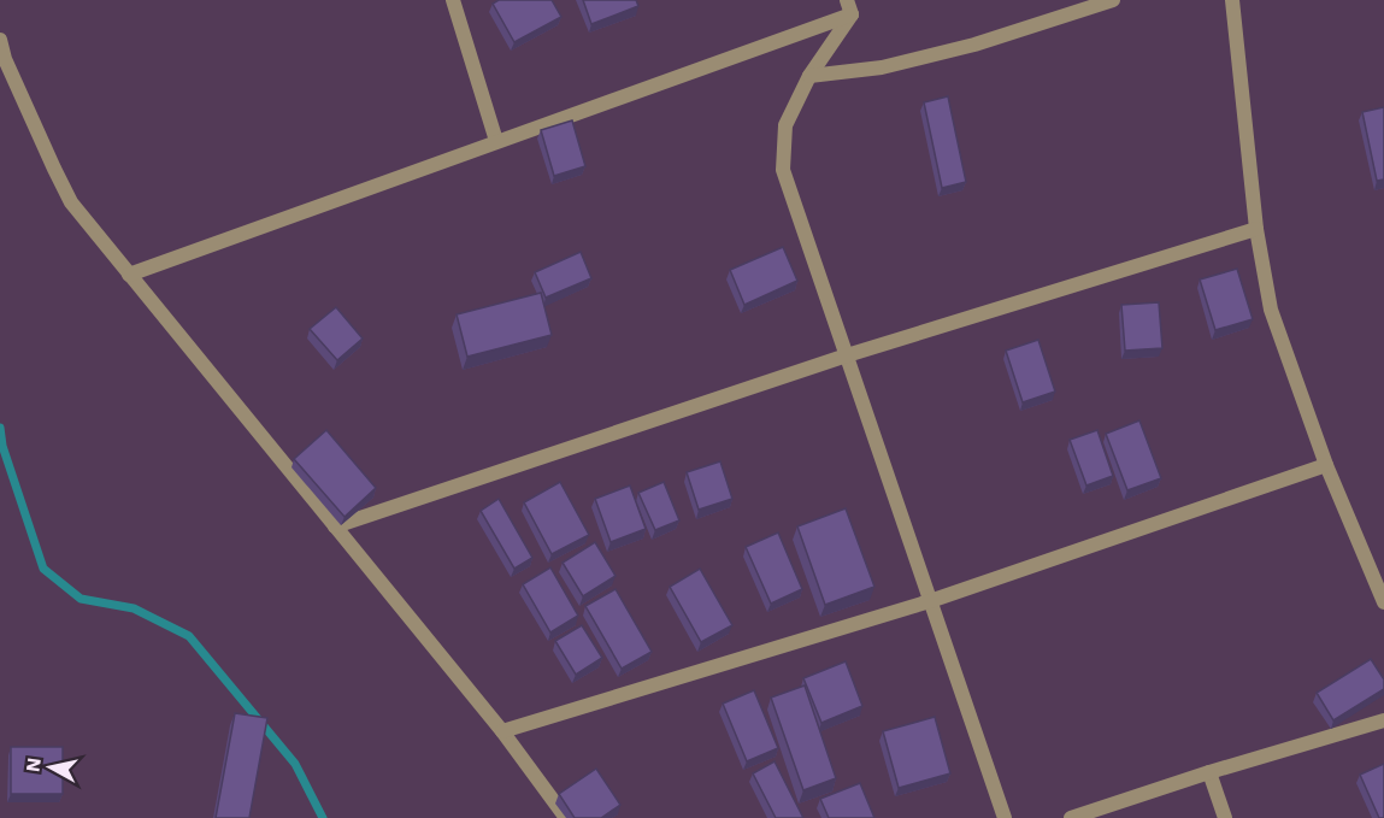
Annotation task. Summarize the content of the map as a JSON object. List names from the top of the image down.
{
  "north": "left"
}
